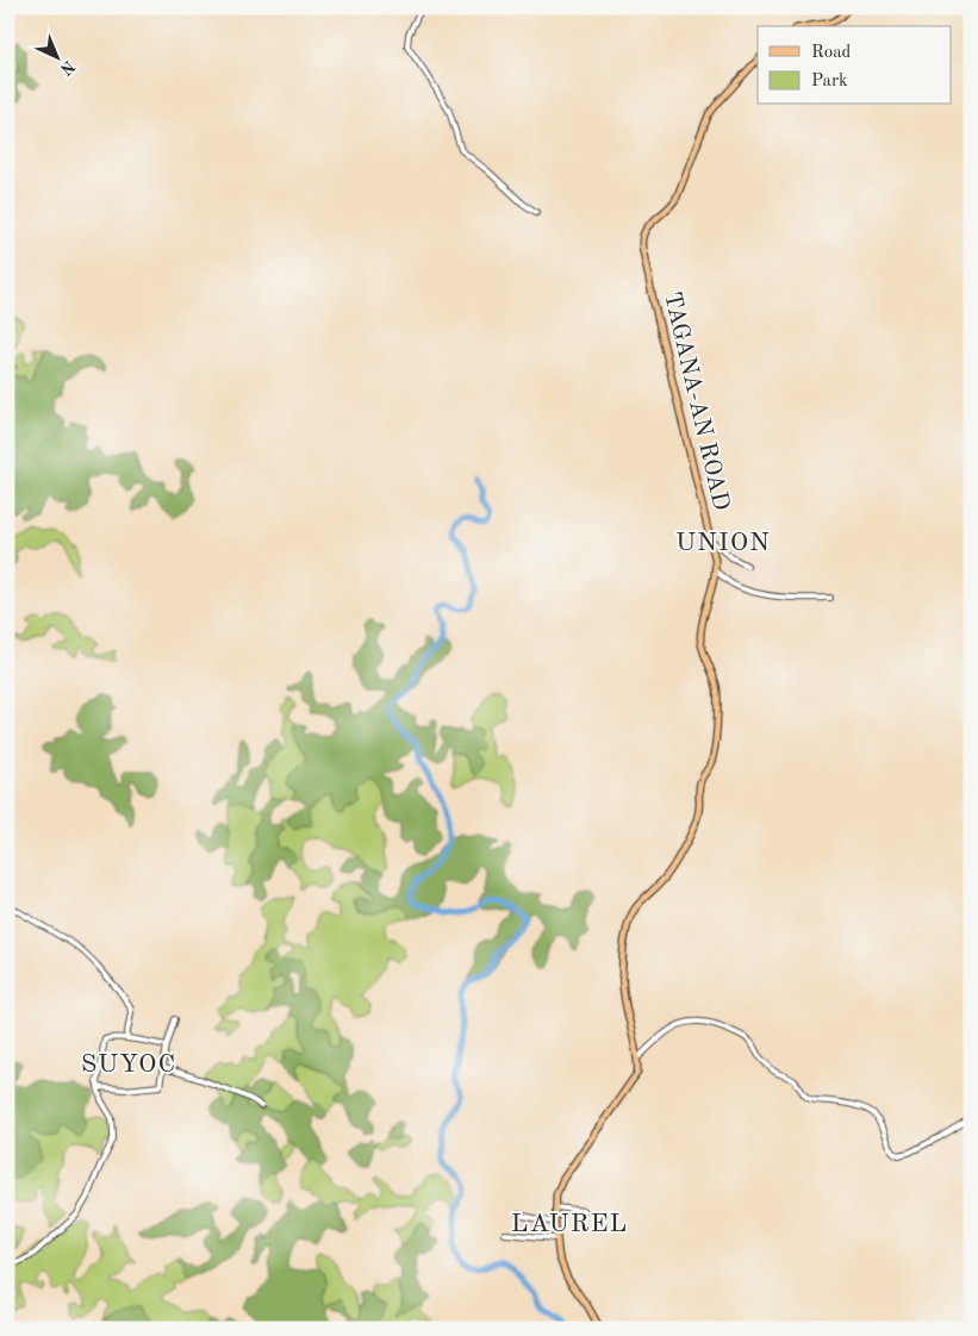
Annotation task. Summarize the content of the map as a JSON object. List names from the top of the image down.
{
  "streets": {
    "main road": ["TAGANA-AN ROAD"]
  },
  "districts": ["UNION", "SUYOC", "LAUREL"],
  "legend": ["Road", "Park"],
  "north": "bottom right"
}
